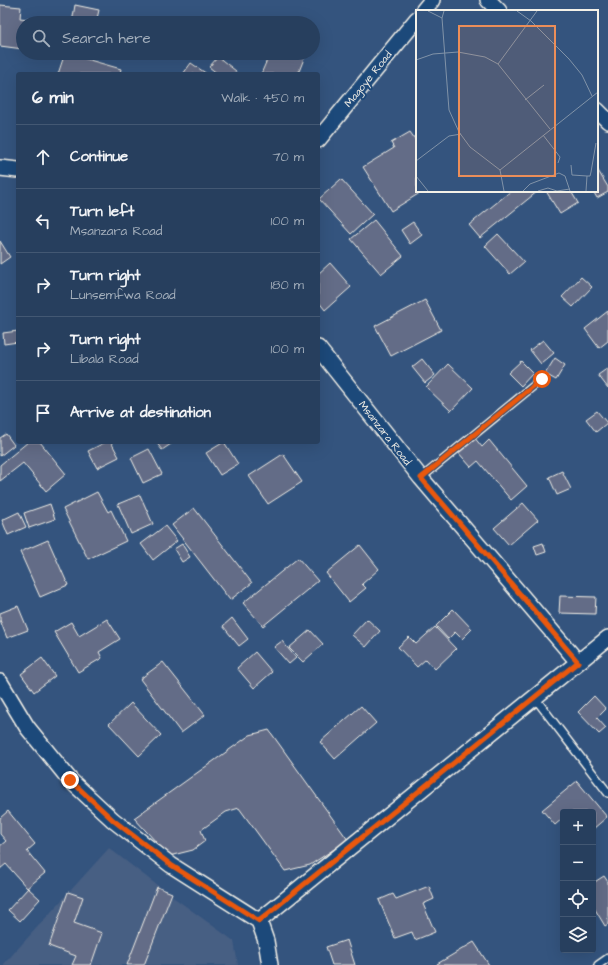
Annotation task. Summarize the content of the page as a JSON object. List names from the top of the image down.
{
  "streets": {
    "street": ["Magoye Road", "Msanzara Road"]
  },
  "page": {
    "search": "Search here",
    "heading": ["6 min", "Walk · 450 m"],
    "list": [
      ["Continue", "70 m"],
      ["Turn left", "Msanzara Road", "100 m"],
      ["Turn right", "Lunsemfwa Road", "180 m"],
      ["Turn right", "Libala Road", "100 m"],
      "Arrive at destination"
    ],
    "map_buttons": ["+", "−"]
  }
}
